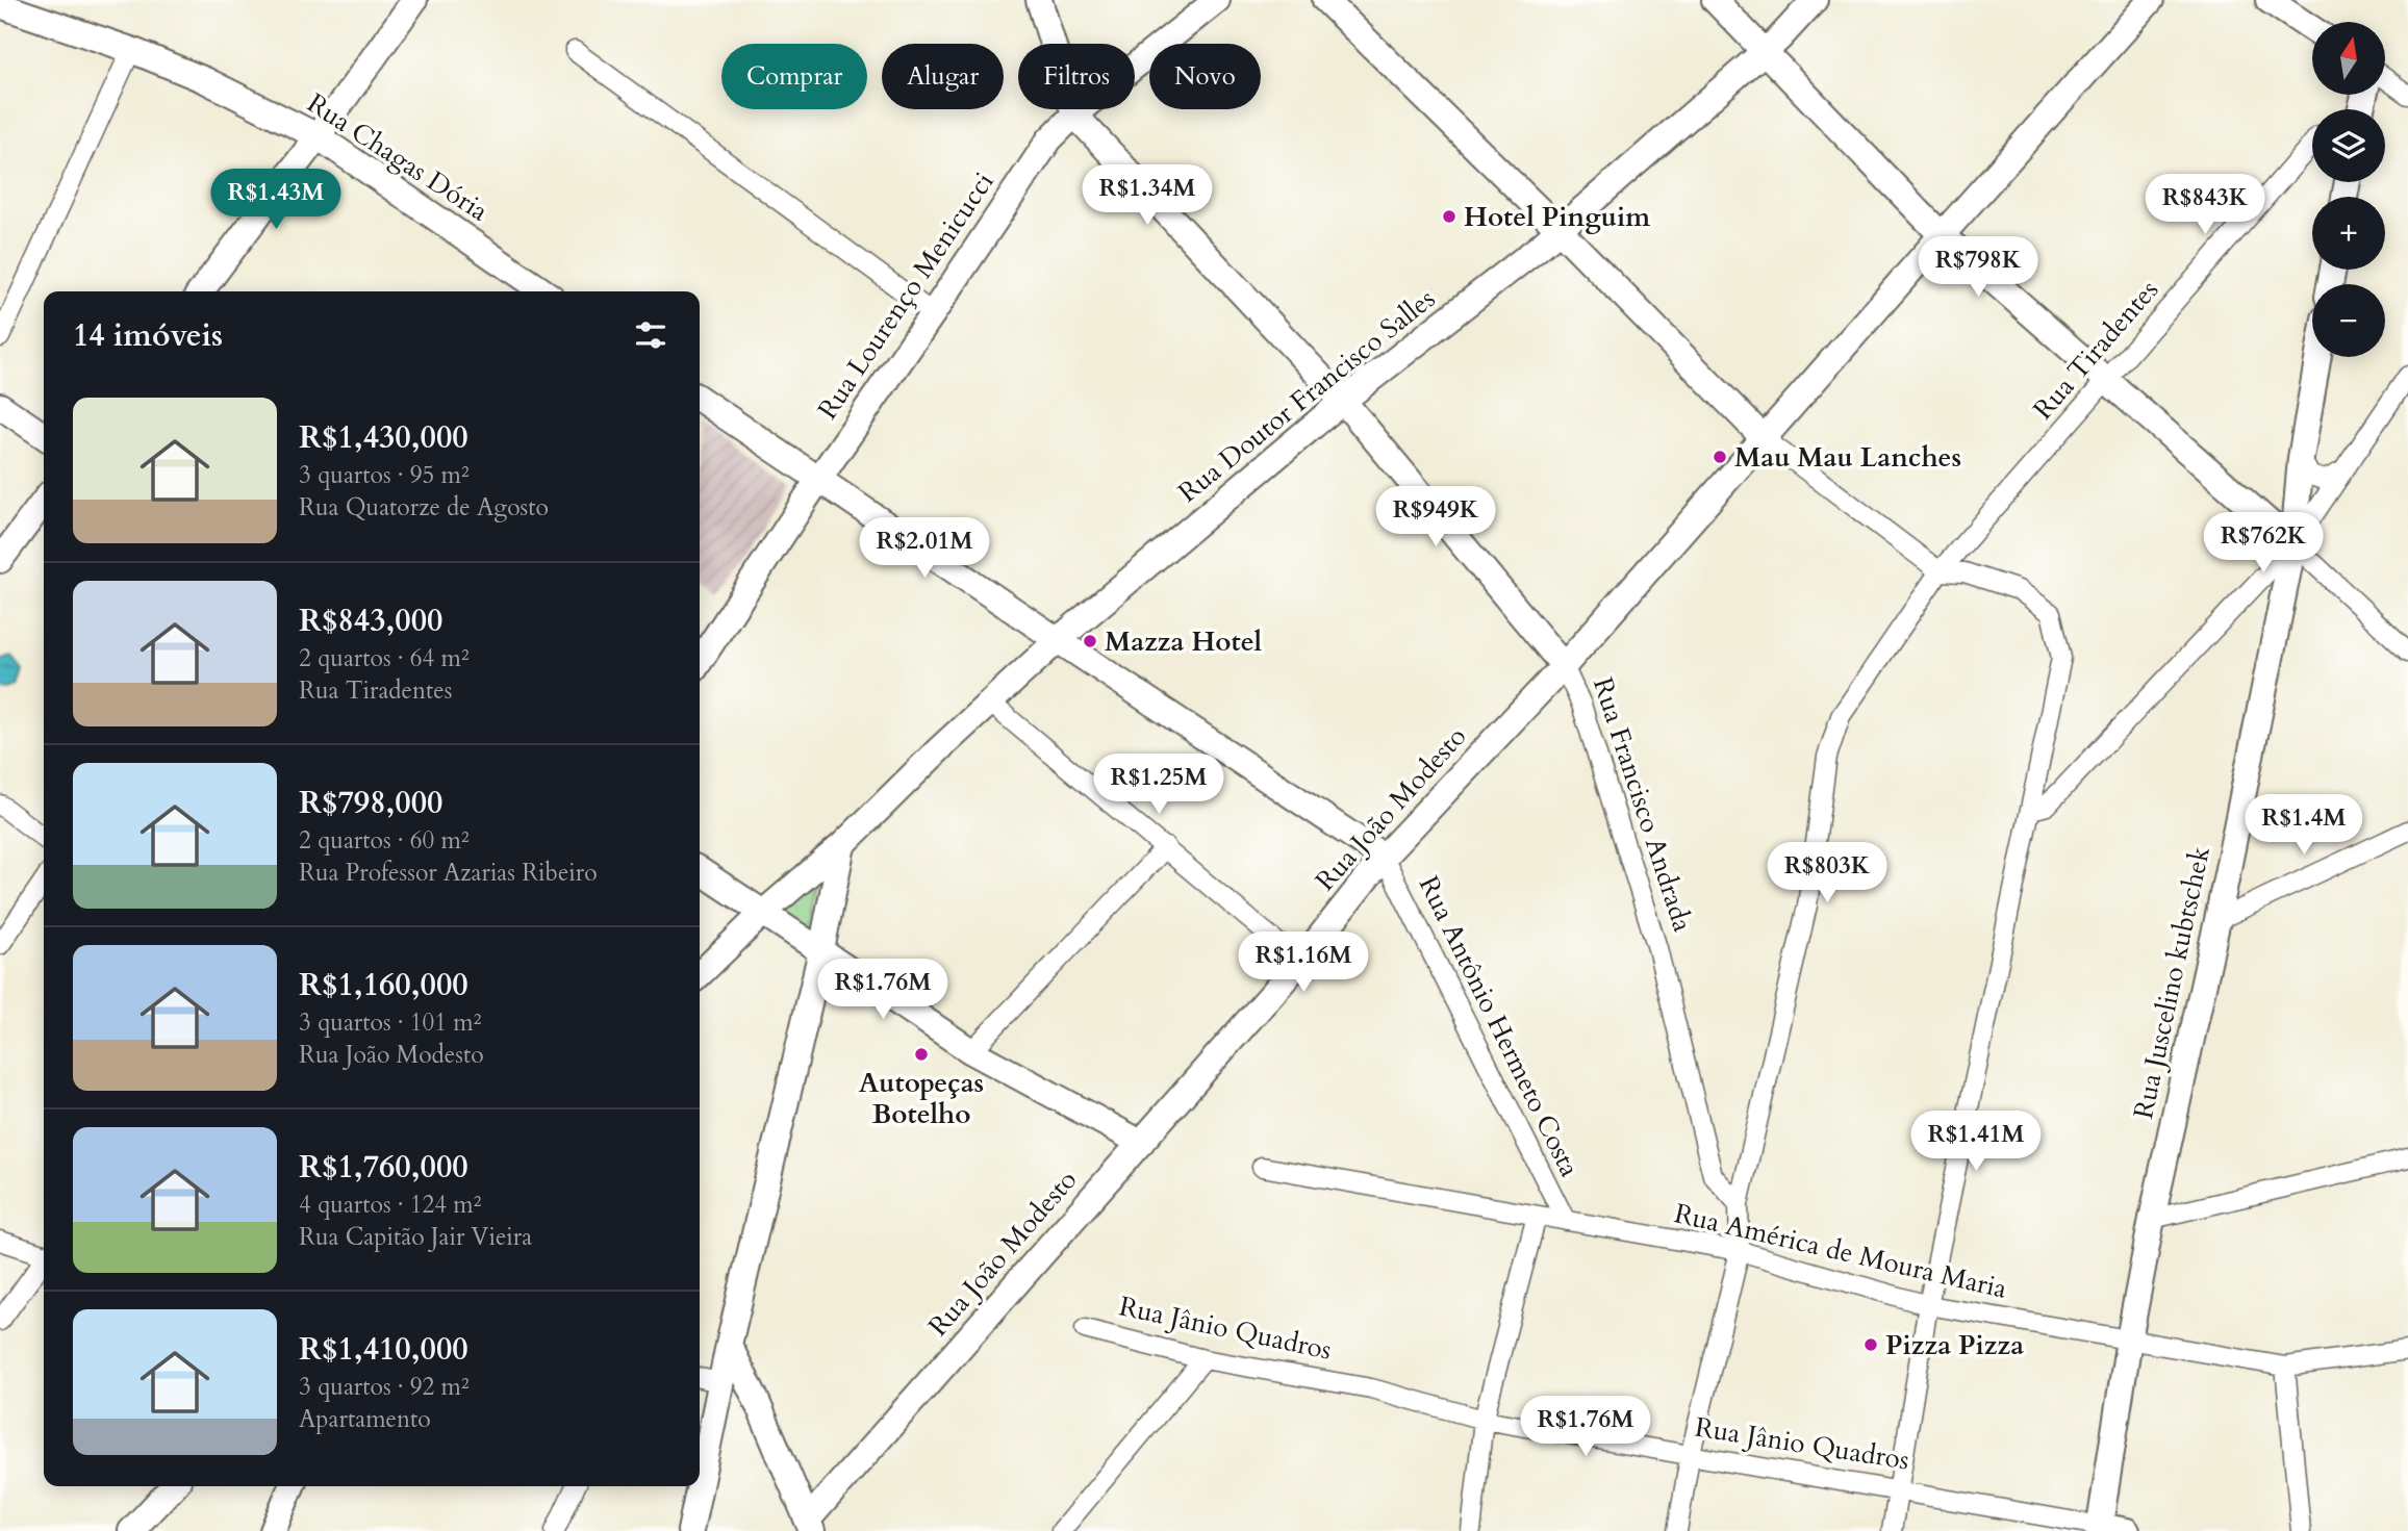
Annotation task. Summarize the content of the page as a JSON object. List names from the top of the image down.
{
  "streets": {
    "main road": [
      "Rua Chagas Dória",
      "Rua Lourenço Menicucci",
      "Rua Doutor Francisco Salles",
      "Rua Francisco Andrada",
      "Rua João Modesto",
      "Rua Juscelino kubtschek",
      "Rua Jânio Quadros"
    ],
    "street": ["Rua Tiradentes", "Rua Antônio Hermeto Costa", "Rua América de Moura Maria"]
  },
  "crossings": [
    ["Rua Lourenço Menicucci", "Rua Francisco Andrada"],
    ["Rua Tiradentes", "Rua Francisco Andrada"],
    ["Rua Tiradentes", "Rua América de Moura Maria"],
    ["Rua Tiradentes", "Rua Jânio Quadros"],
    ["Rua Doutor Francisco Salles", "Rua Francisco Andrada"],
    ["Rua Francisco Andrada", "Rua João Modesto"],
    ["Rua João Modesto", "Rua Antônio Hermeto Costa"],
    ["Rua Juscelino kubtschek", "Rua América de Moura Maria"],
    ["Rua Juscelino kubtschek", "Rua Jânio Quadros"],
    ["Rua Antônio Hermeto Costa", "Rua América de Moura Maria"]
  ],
  "places": [
    "Hotel Pinguim",
    "Mau Mau Lanches",
    "Mazza Hotel",
    "Autopeças Botelho",
    "Pizza Pizza"
  ],
  "north": "top",
  "page": {
    "map_buttons": ["+", "−"],
    "chip": [
      "Comprar",
      "Alugar",
      "Filtros",
      "Novo"
    ],
    "price": [
      "R$1.34M",
      "R$1.43M",
      "R$843K",
      "R$798K",
      "R$949K",
      "R$762K",
      "R$2.01M",
      "R$1.25M",
      "R$1.4M",
      "R$803K",
      "R$1.16M",
      "R$1.76M",
      "R$1.41M",
      "R$1.76M"
    ],
    "heading": "14 imóveis",
    "list": [
      {
        "name": "R$1,430,000",
        "note": "3 quartos · 95 m² · Rua Quatorze de Agosto"
      },
      {
        "name": "R$843,000",
        "note": "2 quartos · 64 m² · Rua Tiradentes"
      },
      {
        "name": "R$798,000",
        "note": "2 quartos · 60 m² · Rua Professor Azarias Ribeiro"
      },
      {
        "name": "R$1,160,000",
        "note": "3 quartos · 101 m² · Rua João Modesto"
      },
      {
        "name": "R$1,760,000",
        "note": "4 quartos · 124 m² · Rua Capitão Jair Vieira"
      },
      {
        "name": "R$1,410,000",
        "note": "3 quartos · 92 m² · Apartamento"
      }
    ]
  }
}
